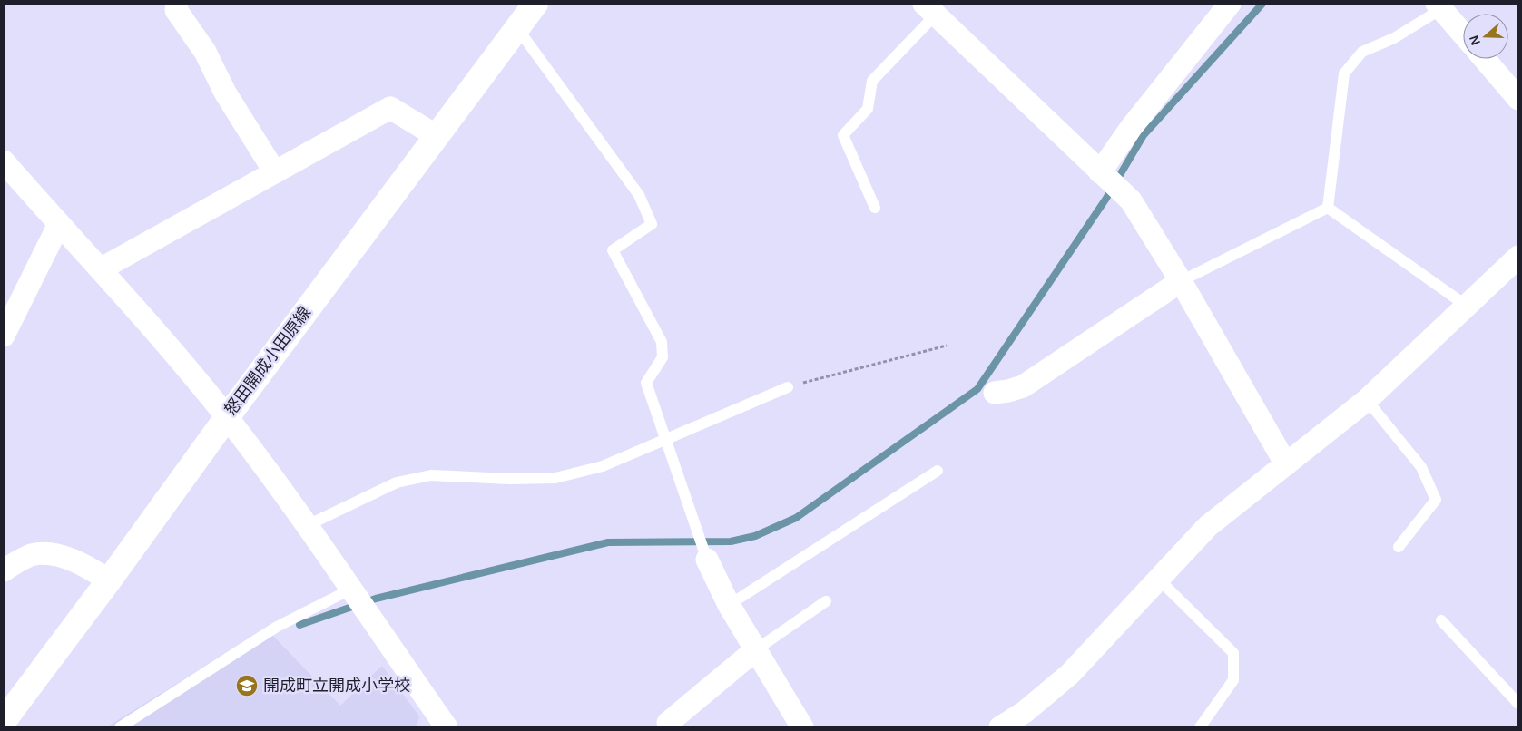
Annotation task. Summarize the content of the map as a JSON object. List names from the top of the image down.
{
  "streets": {
    "main road": ["怒田開成小田原線"]
  },
  "places": {
    "school or university": ["開成町立開成小学校"]
  },
  "north": "left"
}
